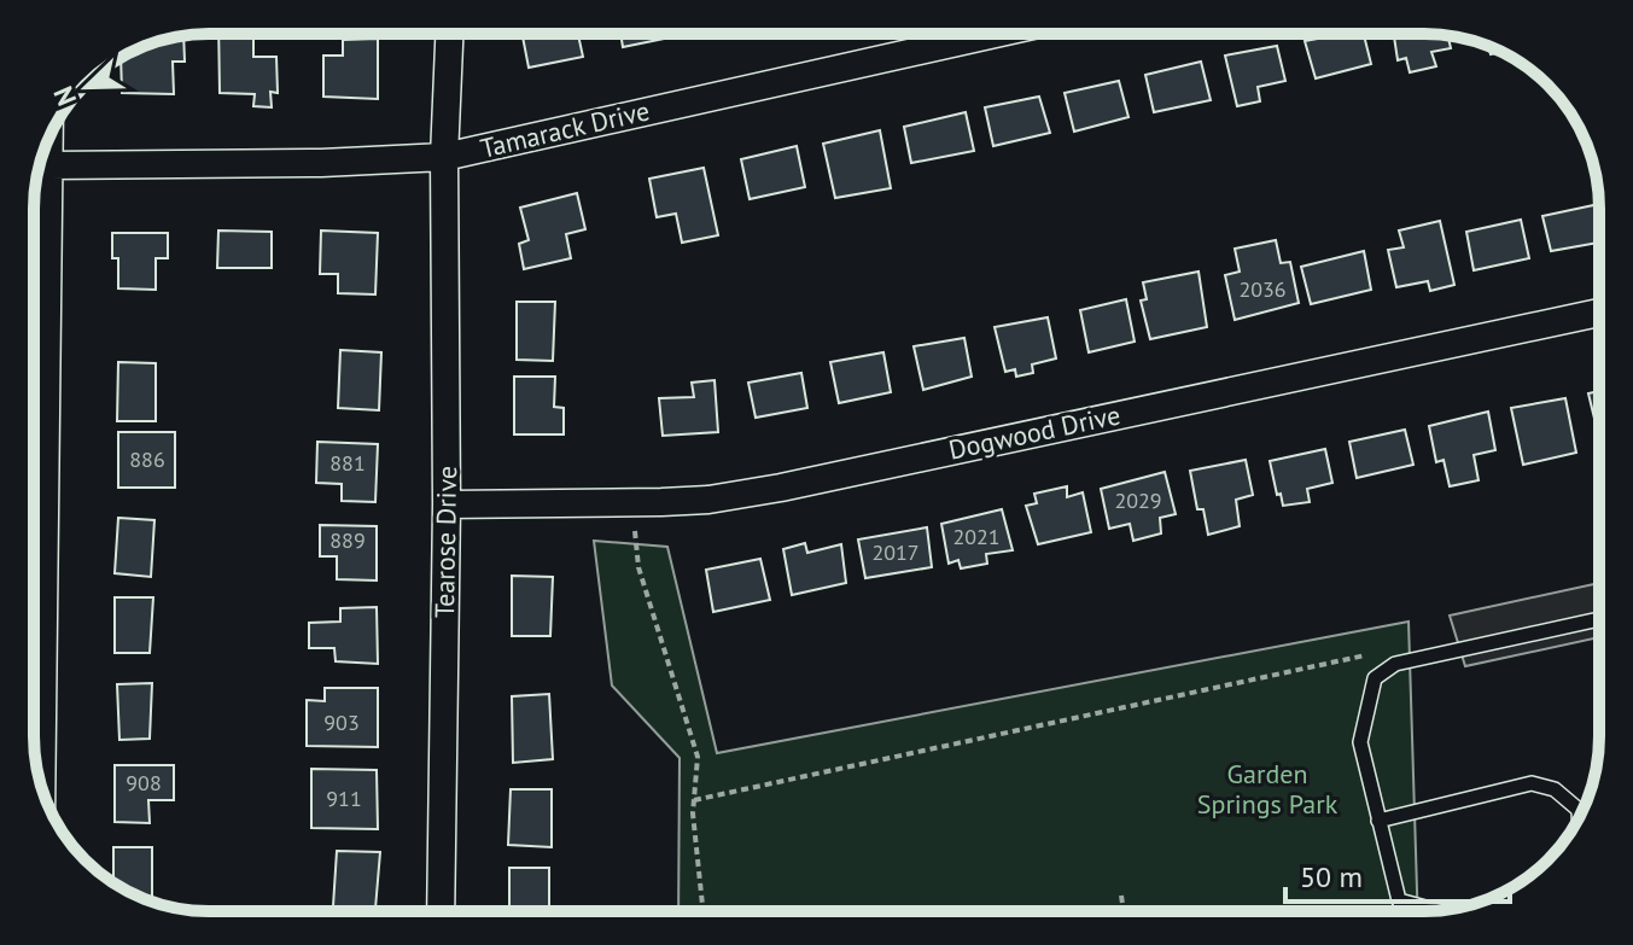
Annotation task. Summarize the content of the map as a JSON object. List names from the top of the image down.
{
  "streets": {
    "street": ["Tamarack Drive", "Dogwood Drive", "Tearose Drive"]
  },
  "crossings": [
    ["Tamarack Drive", "Tearose Drive"],
    ["Dogwood Drive", "Tearose Drive"]
  ],
  "parks": ["Garden Springs Park"],
  "house_numbers": [
    "2036",
    "886",
    "881",
    "2029",
    "2021",
    "889",
    "2017",
    "903",
    "908",
    "911"
  ],
  "scale_bar": "50 m",
  "north": "bottom left"
}
